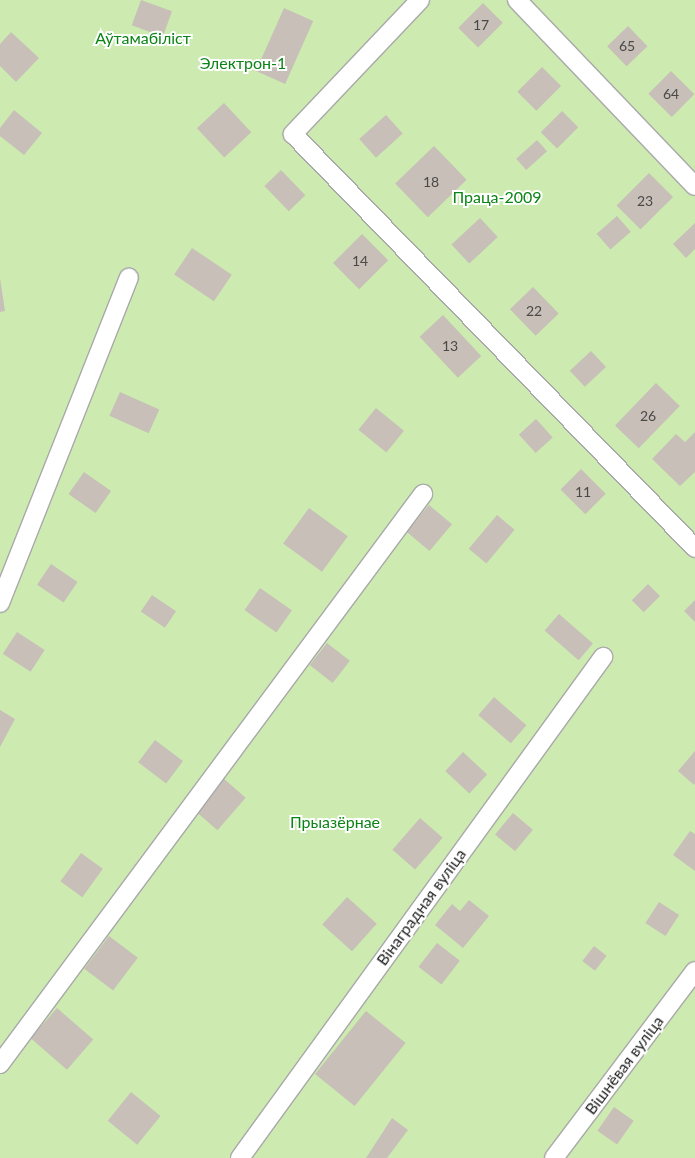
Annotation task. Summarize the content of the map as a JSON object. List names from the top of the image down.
{
  "streets": {
    "lane": ["Вінаградная вуліца", "Вішнёвая вуліца"]
  },
  "parks": [
    "Аўтамабіліст",
    "Электрон-1",
    "Праца-2009",
    "Прыазёрнае"
  ],
  "house_numbers": [
    "17",
    "65",
    "64",
    "18",
    "23",
    "14",
    "22",
    "13",
    "26",
    "11"
  ]
}
